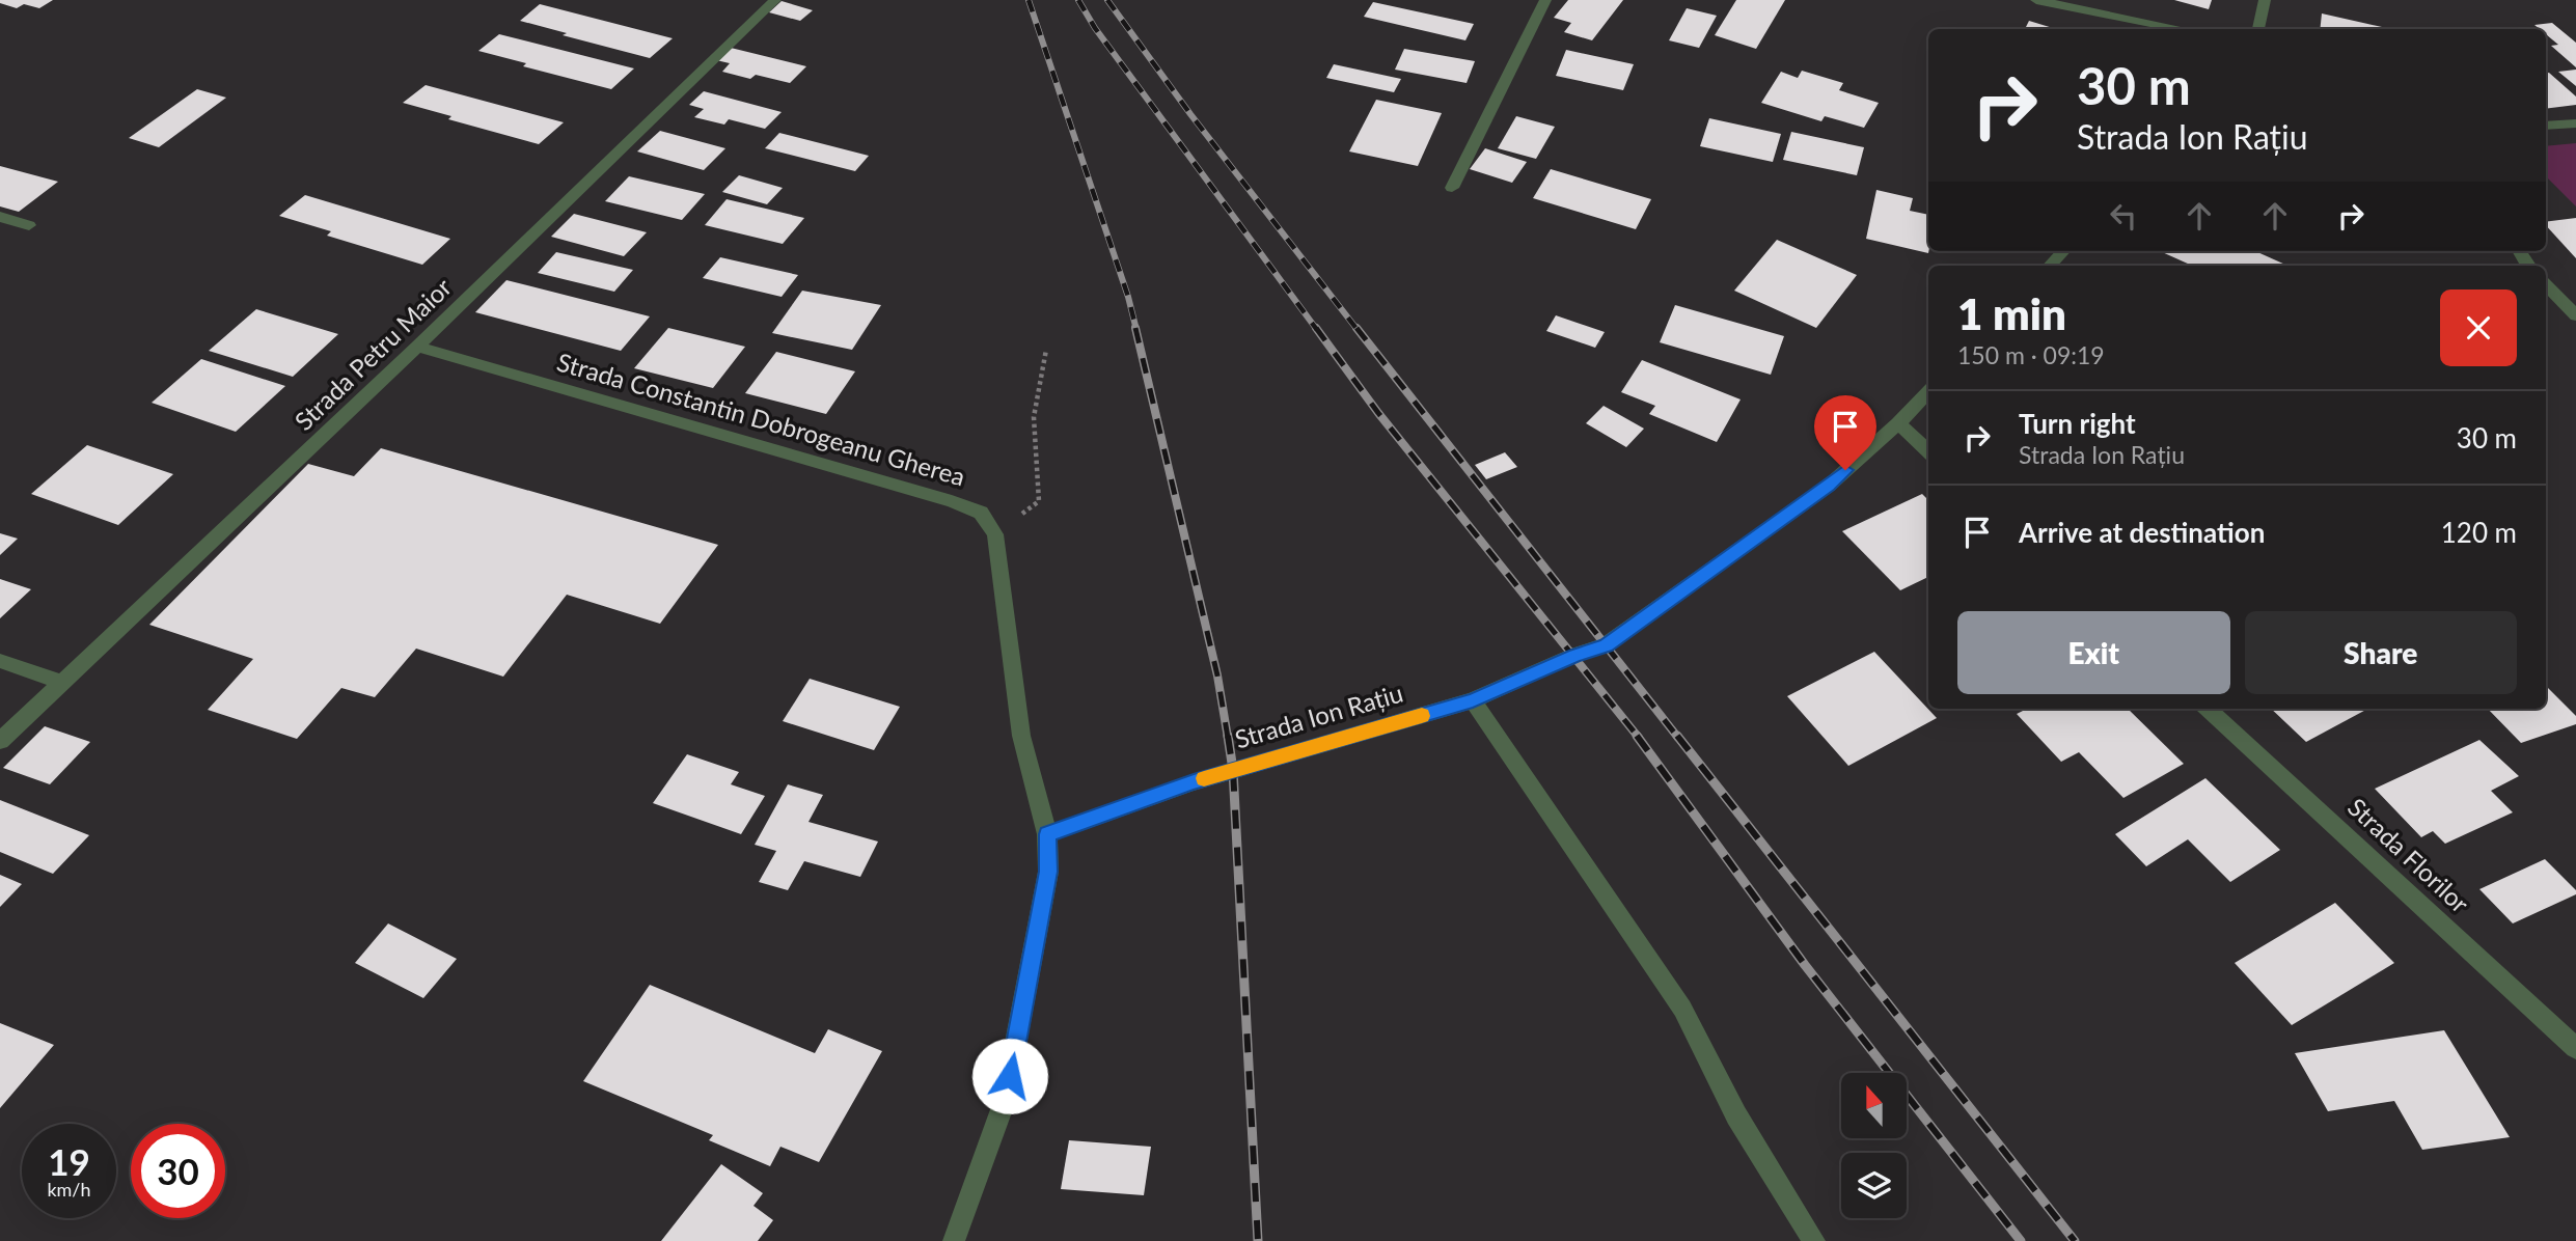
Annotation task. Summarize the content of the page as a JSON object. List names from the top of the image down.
{
  "streets": {
    "street": [
      "Strada Petru Maior",
      "Strada Constantin Dobrogeanu Gherea",
      "Strada Ion Rațiu",
      "Strada Florilor"
    ]
  },
  "crossings": [
    ["Strada Petru Maior", "Strada Constantin Dobrogeanu Gherea"]
  ],
  "north": "top",
  "page": {
    "turn": ["30 m", "Strada Ion Rațiu"],
    "heading": ["1 min", "150 m · 09:19"],
    "list": [
      {
        "name": "Turn right",
        "note": "Strada Ion Rațiu",
        "value": "30 m"
      },
      {
        "name": "Arrive at destination",
        "value": "120 m"
      }
    ],
    "buttons": ["Exit", "Share"],
    "speed": "19 km/h",
    "limit": "30"
  }
}
